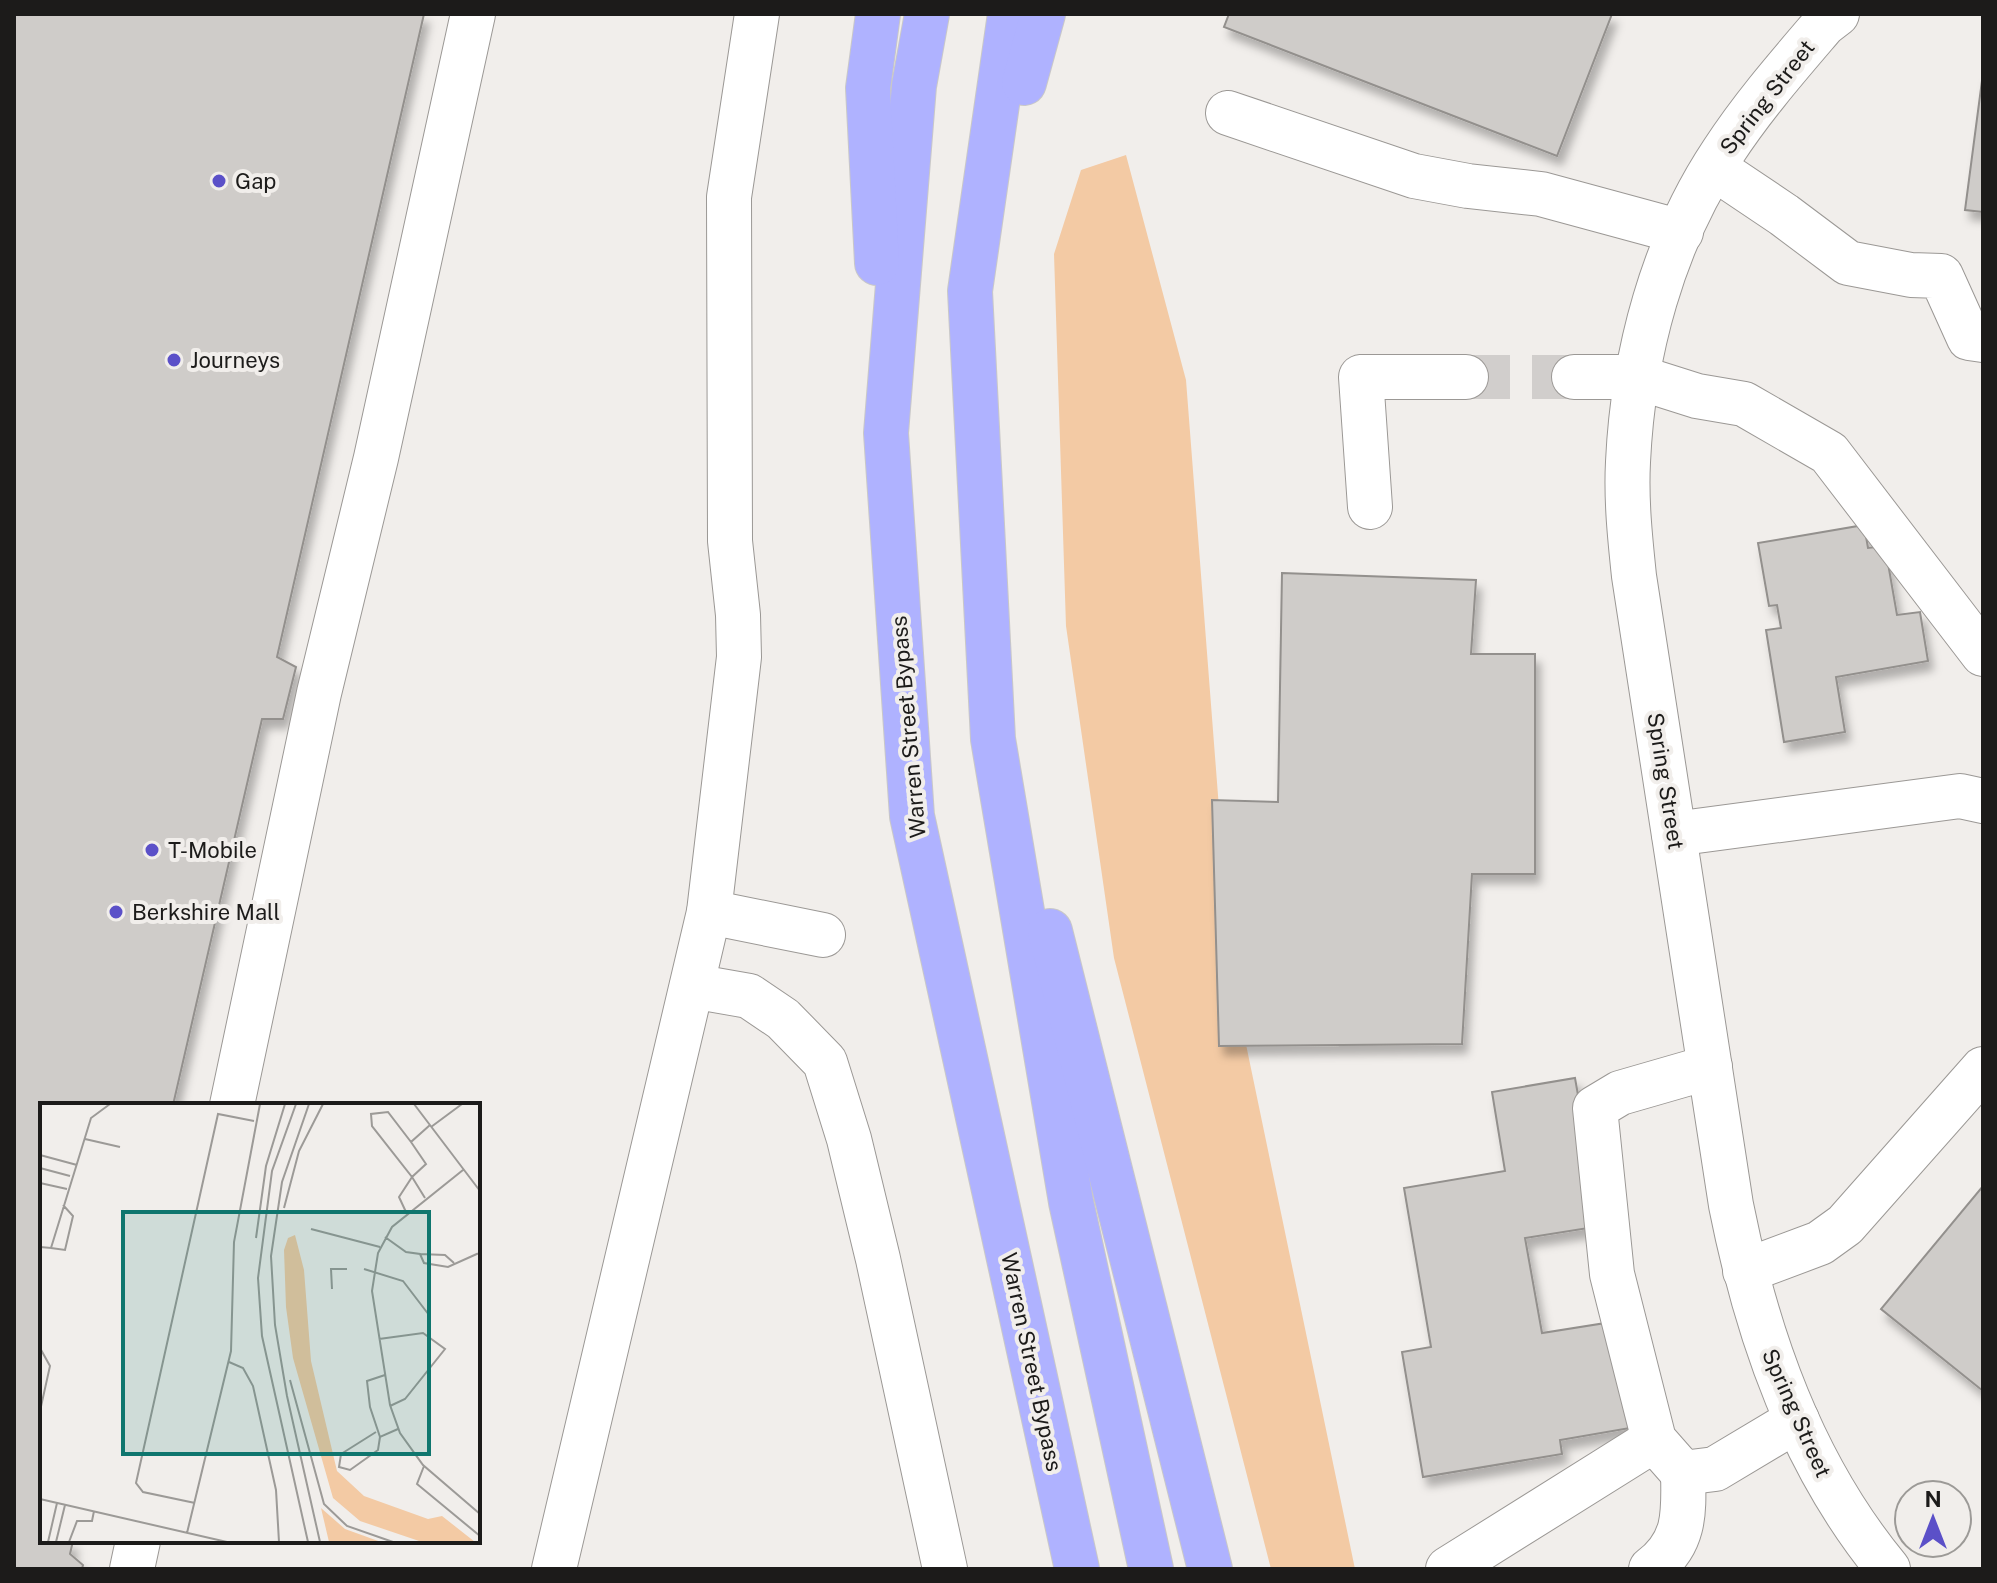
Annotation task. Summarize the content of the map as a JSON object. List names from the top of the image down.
{
  "streets": {
    "highway": ["Warren Street Bypass"],
    "street": ["Spring Street"]
  },
  "places": [
    "Gap",
    "Journeys",
    "T-Mobile",
    "Berkshire Mall"
  ],
  "north": "top"
}
